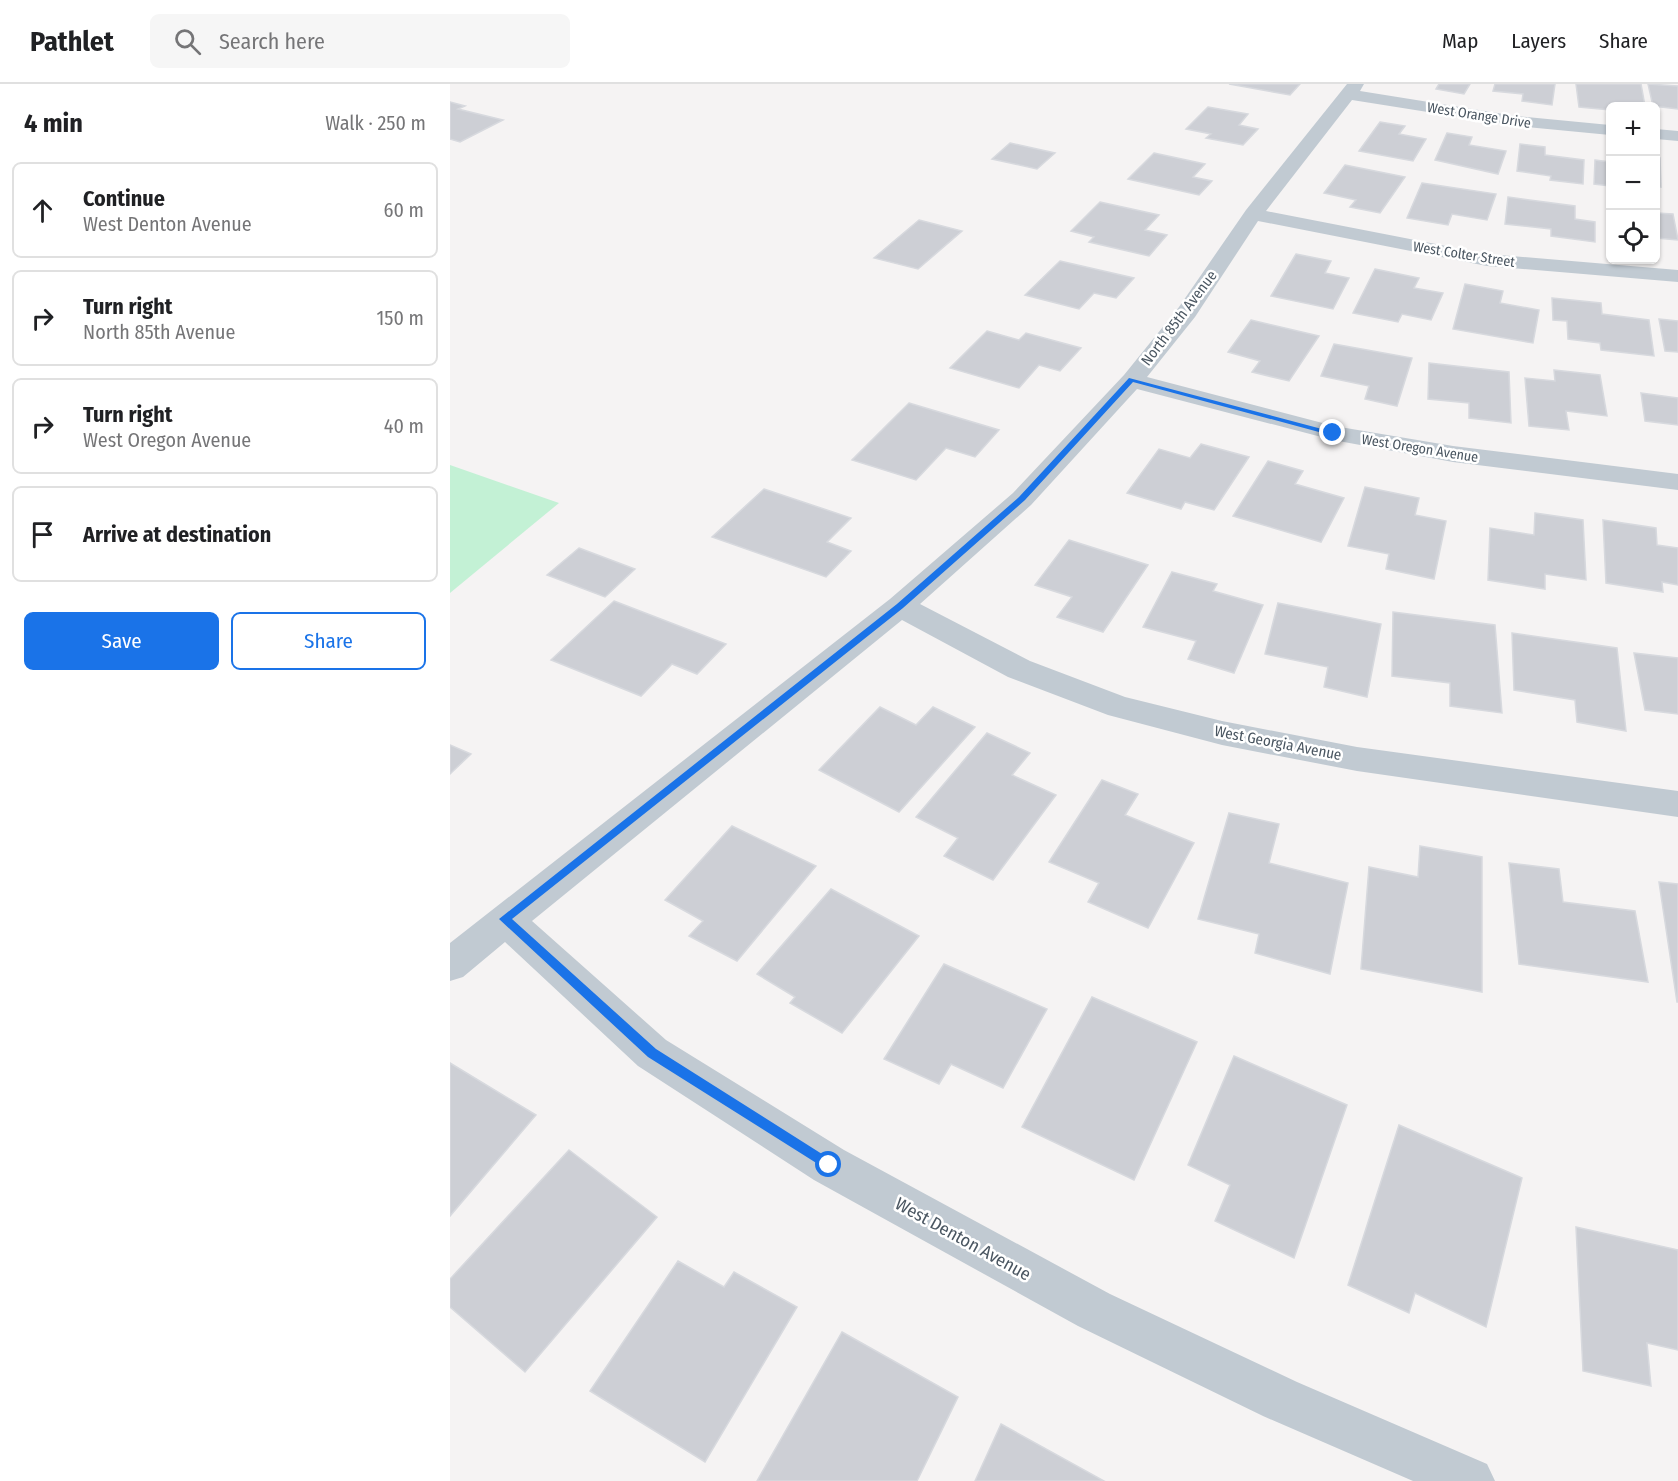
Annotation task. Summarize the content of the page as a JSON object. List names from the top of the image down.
{
  "streets": {
    "street": [
      "West Orange Drive",
      "West Colter Street",
      "North 85th Avenue",
      "West Oregon Avenue",
      "West Georgia Avenue",
      "West Denton Avenue"
    ]
  },
  "crossings": [
    ["West Orange Drive", "North 85th Avenue"],
    ["West Colter Street", "North 85th Avenue"],
    ["North 85th Avenue", "West Oregon Avenue"],
    ["North 85th Avenue", "West Georgia Avenue"],
    ["North 85th Avenue", "West Denton Avenue"]
  ],
  "page": {
    "header": "Pathlet",
    "search": "Search here",
    "nav": ["Map", "Layers", "Share"],
    "heading": ["4 min", "Walk · 250 m"],
    "map_buttons": ["+", "−"],
    "list": [
      ["Continue", "West Denton Avenue", "60 m"],
      ["Turn right", "North 85th Avenue", "150 m"],
      ["Turn right", "West Oregon Avenue", "40 m"],
      "Arrive at destination"
    ],
    "buttons": ["Save", "Share"]
  }
}
